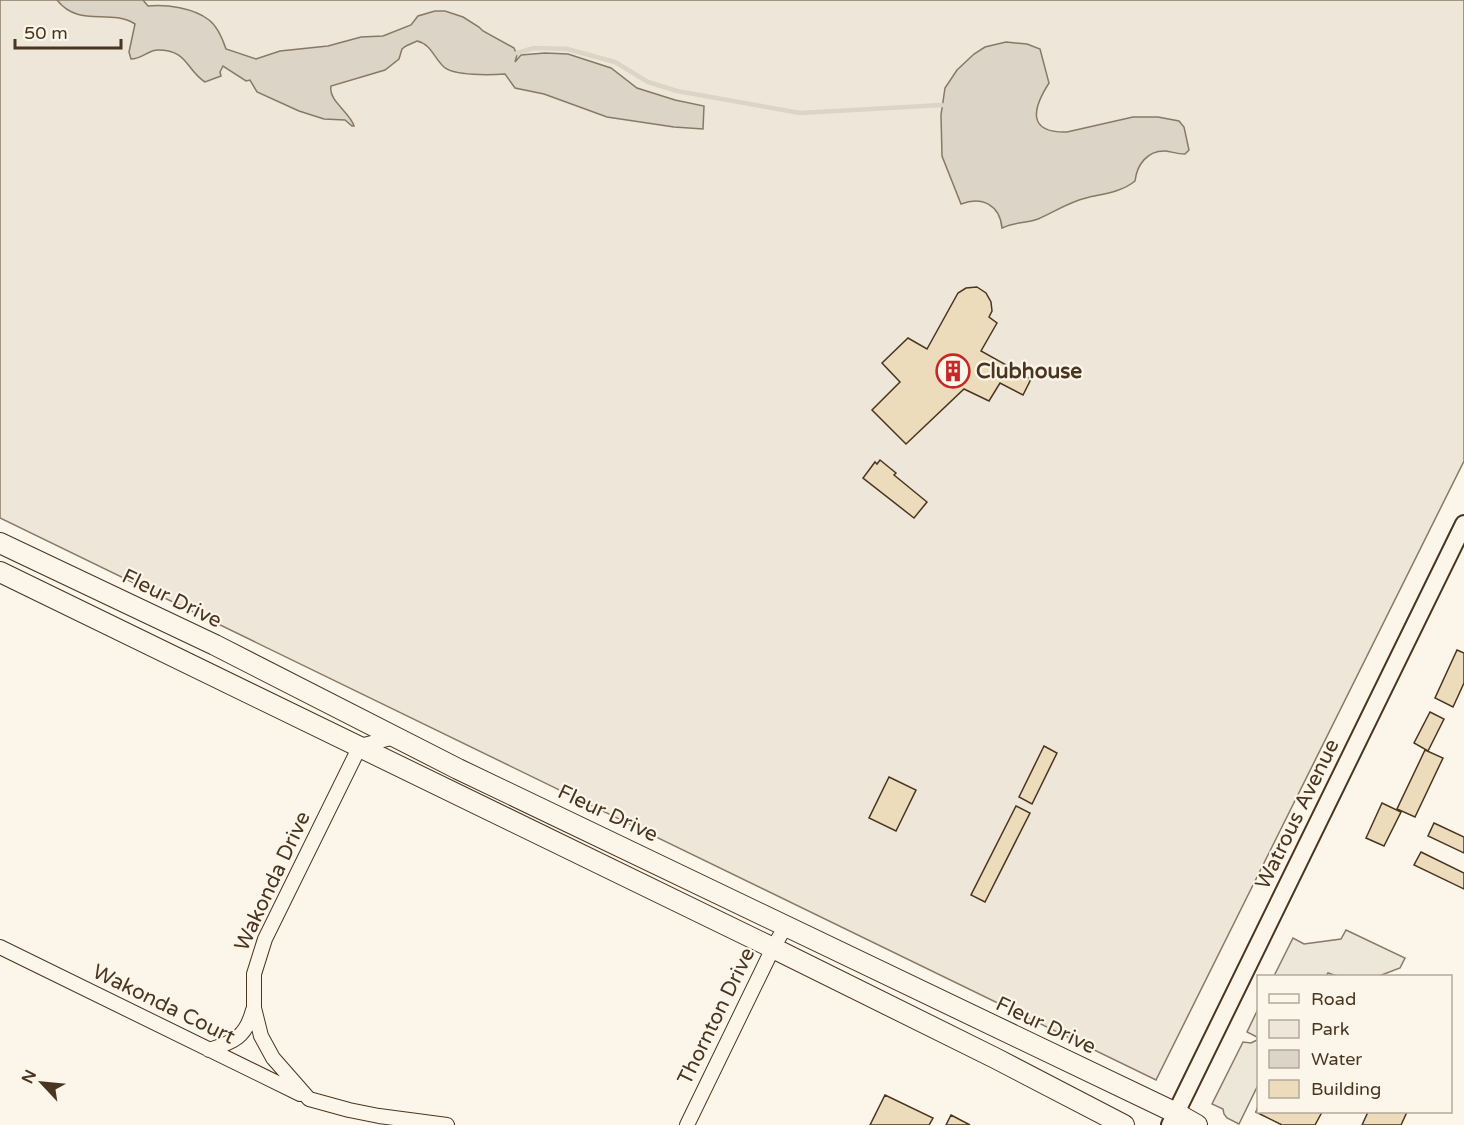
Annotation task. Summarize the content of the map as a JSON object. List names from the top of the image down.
{
  "streets": {
    "main road": ["Fleur Drive"],
    "street": [
      "Watrous Avenue",
      "Wakonda Drive",
      "Wakonda Court",
      "Thornton Drive"
    ]
  },
  "crossings": [
    ["Fleur Drive", "Watrous Avenue"],
    ["Fleur Drive", "Thornton Drive"],
    ["Wakonda Drive", "Wakonda Court"]
  ],
  "places": {
    "building": ["Clubhouse"]
  },
  "legend": [
    "Road",
    "Park",
    "Water",
    "Building"
  ],
  "scale_bar": "50 m",
  "north": "top left"
}
